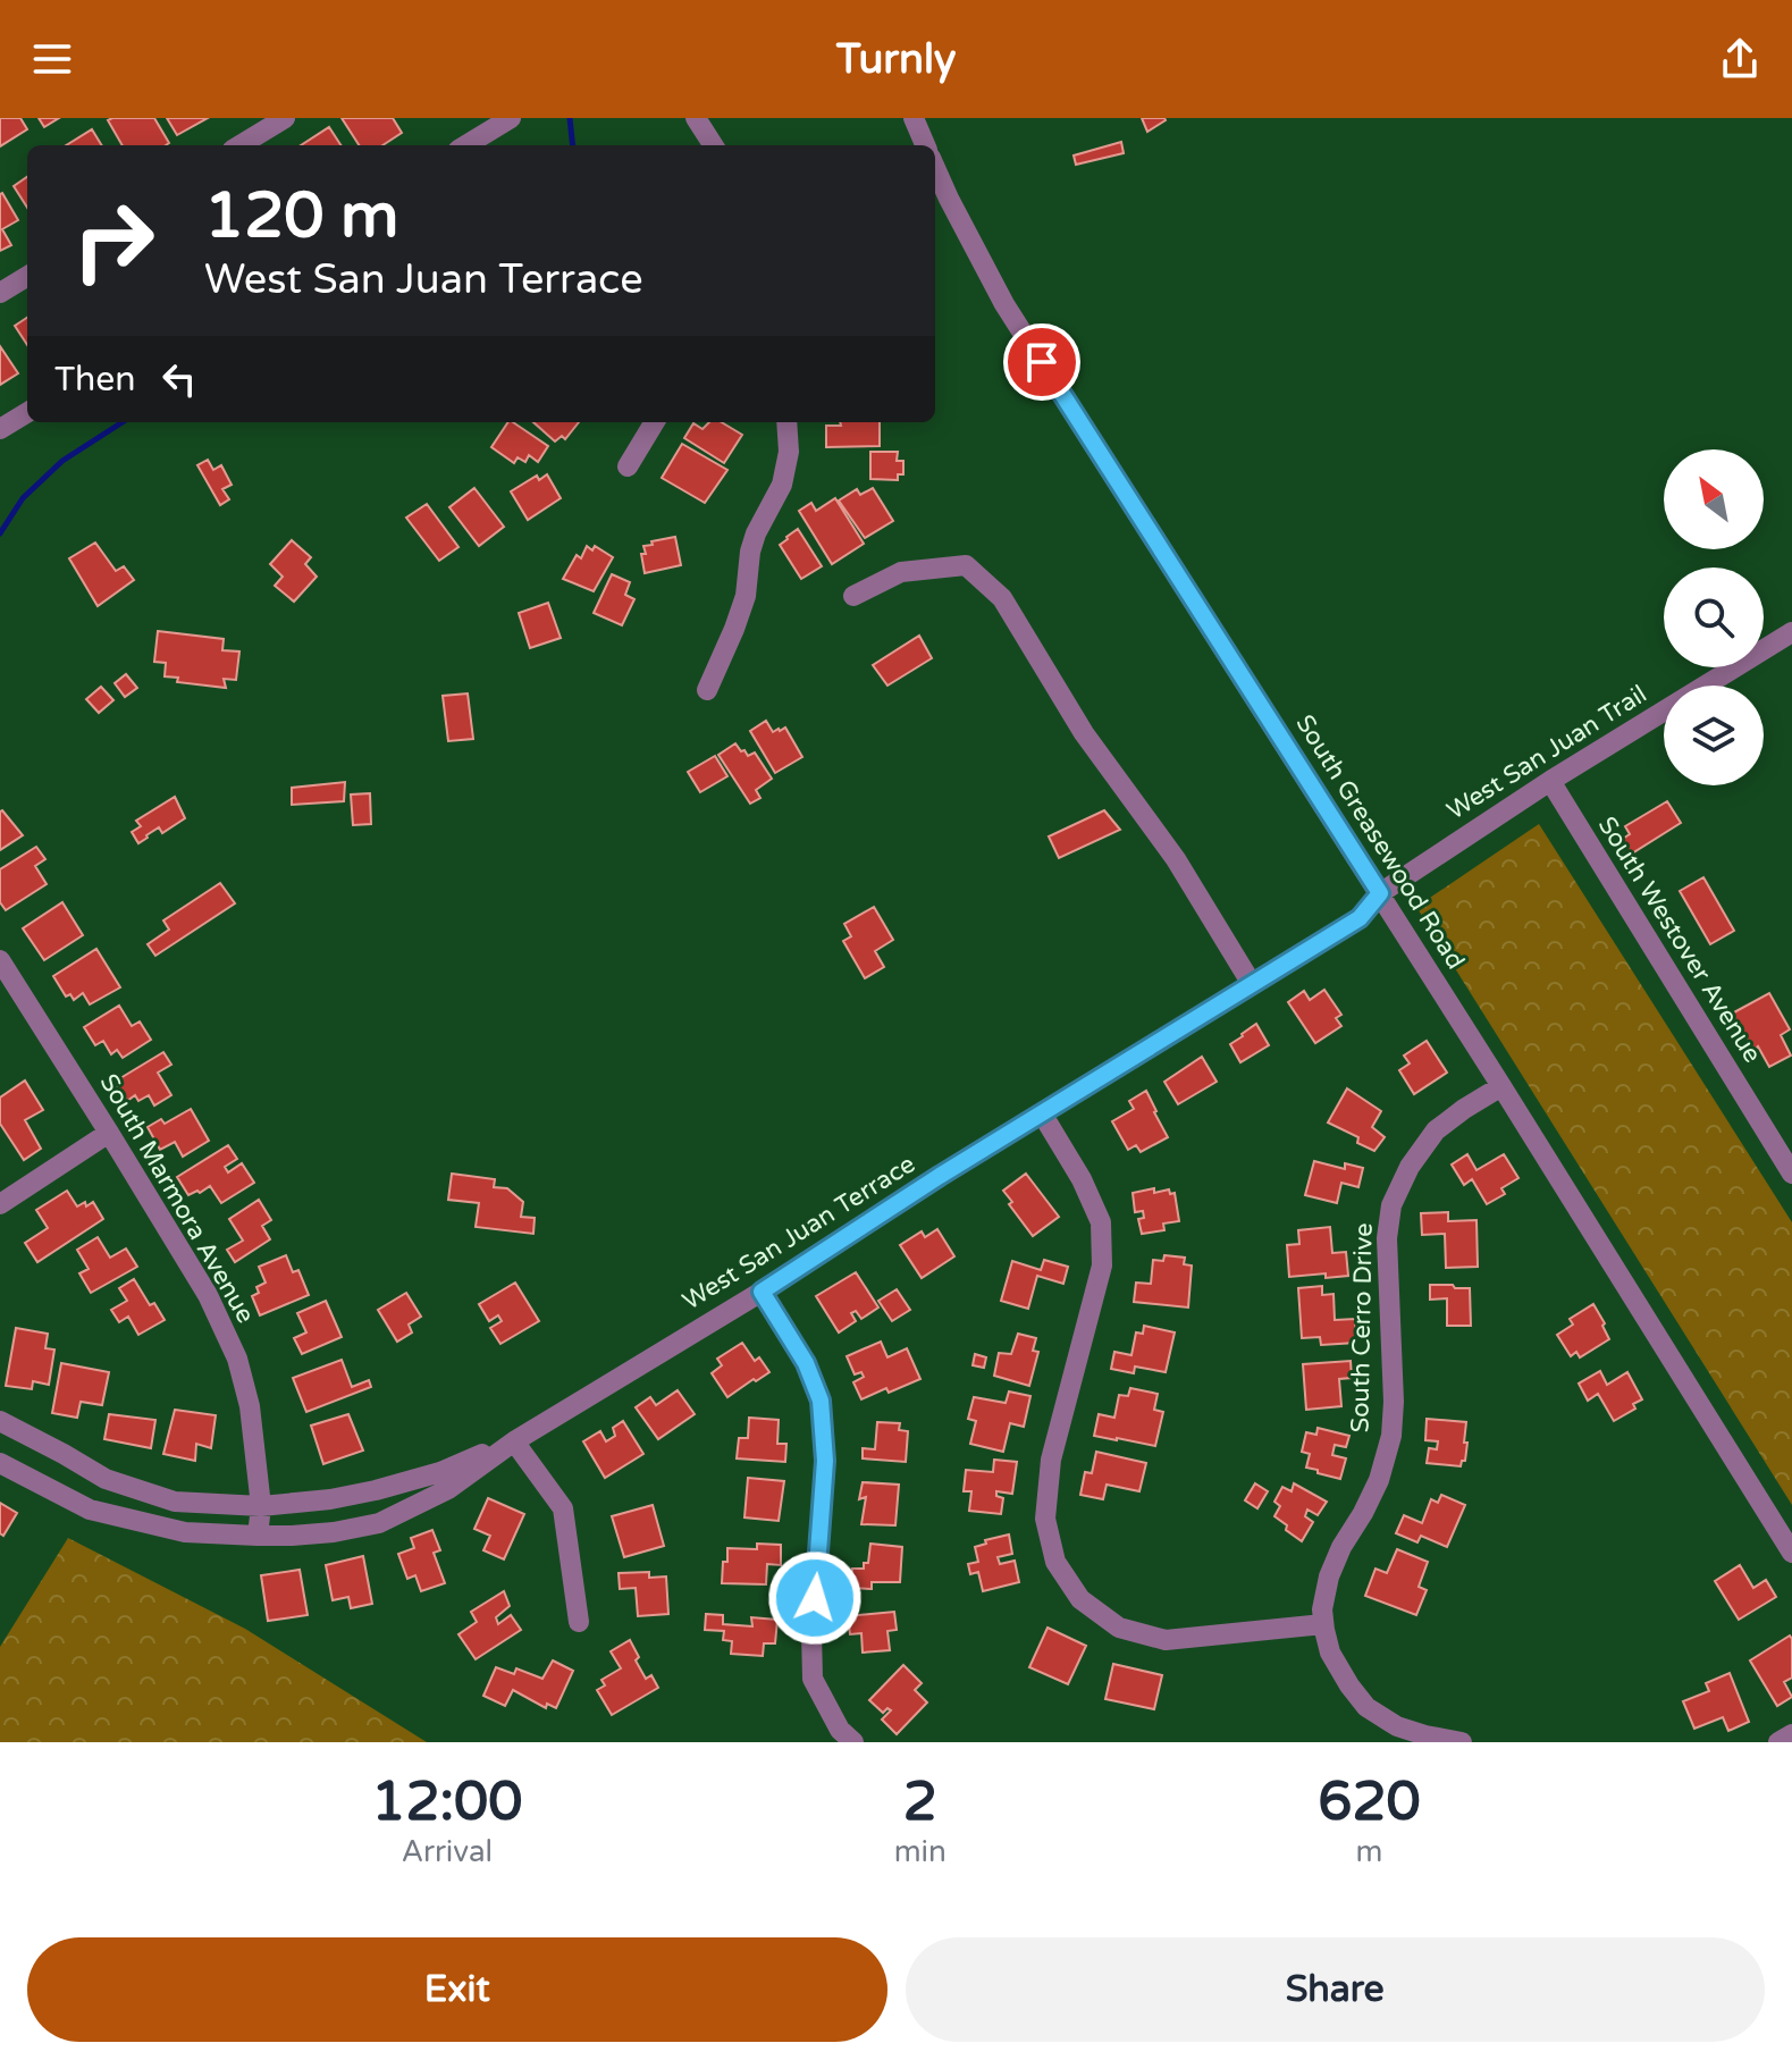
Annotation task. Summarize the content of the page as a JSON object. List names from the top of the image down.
{
  "streets": {
    "street": [
      "West San Juan Trail",
      "South Greasewood Road",
      "South Westover Avenue",
      "South Marmora Avenue",
      "West San Juan Terrace",
      "South Cerro Drive"
    ]
  },
  "crossings": [
    ["West San Juan Trail", "South Greasewood Road"],
    ["West San Juan Trail", "South Westover Avenue"],
    ["West San Juan Trail", "West San Juan Terrace"],
    ["South Greasewood Road", "West San Juan Terrace"],
    ["South Greasewood Road", "South Cerro Drive"],
    ["South Marmora Avenue", "West San Juan Terrace"]
  ],
  "north": "top left",
  "page": {
    "header": "Turnly",
    "turn": ["120 m", "West San Juan Terrace"],
    "then": "Then",
    "eta": [
      "12:00",
      "Arrival",
      "2",
      "min",
      "620",
      "m"
    ],
    "buttons": ["Exit", "Share"]
  }
}
